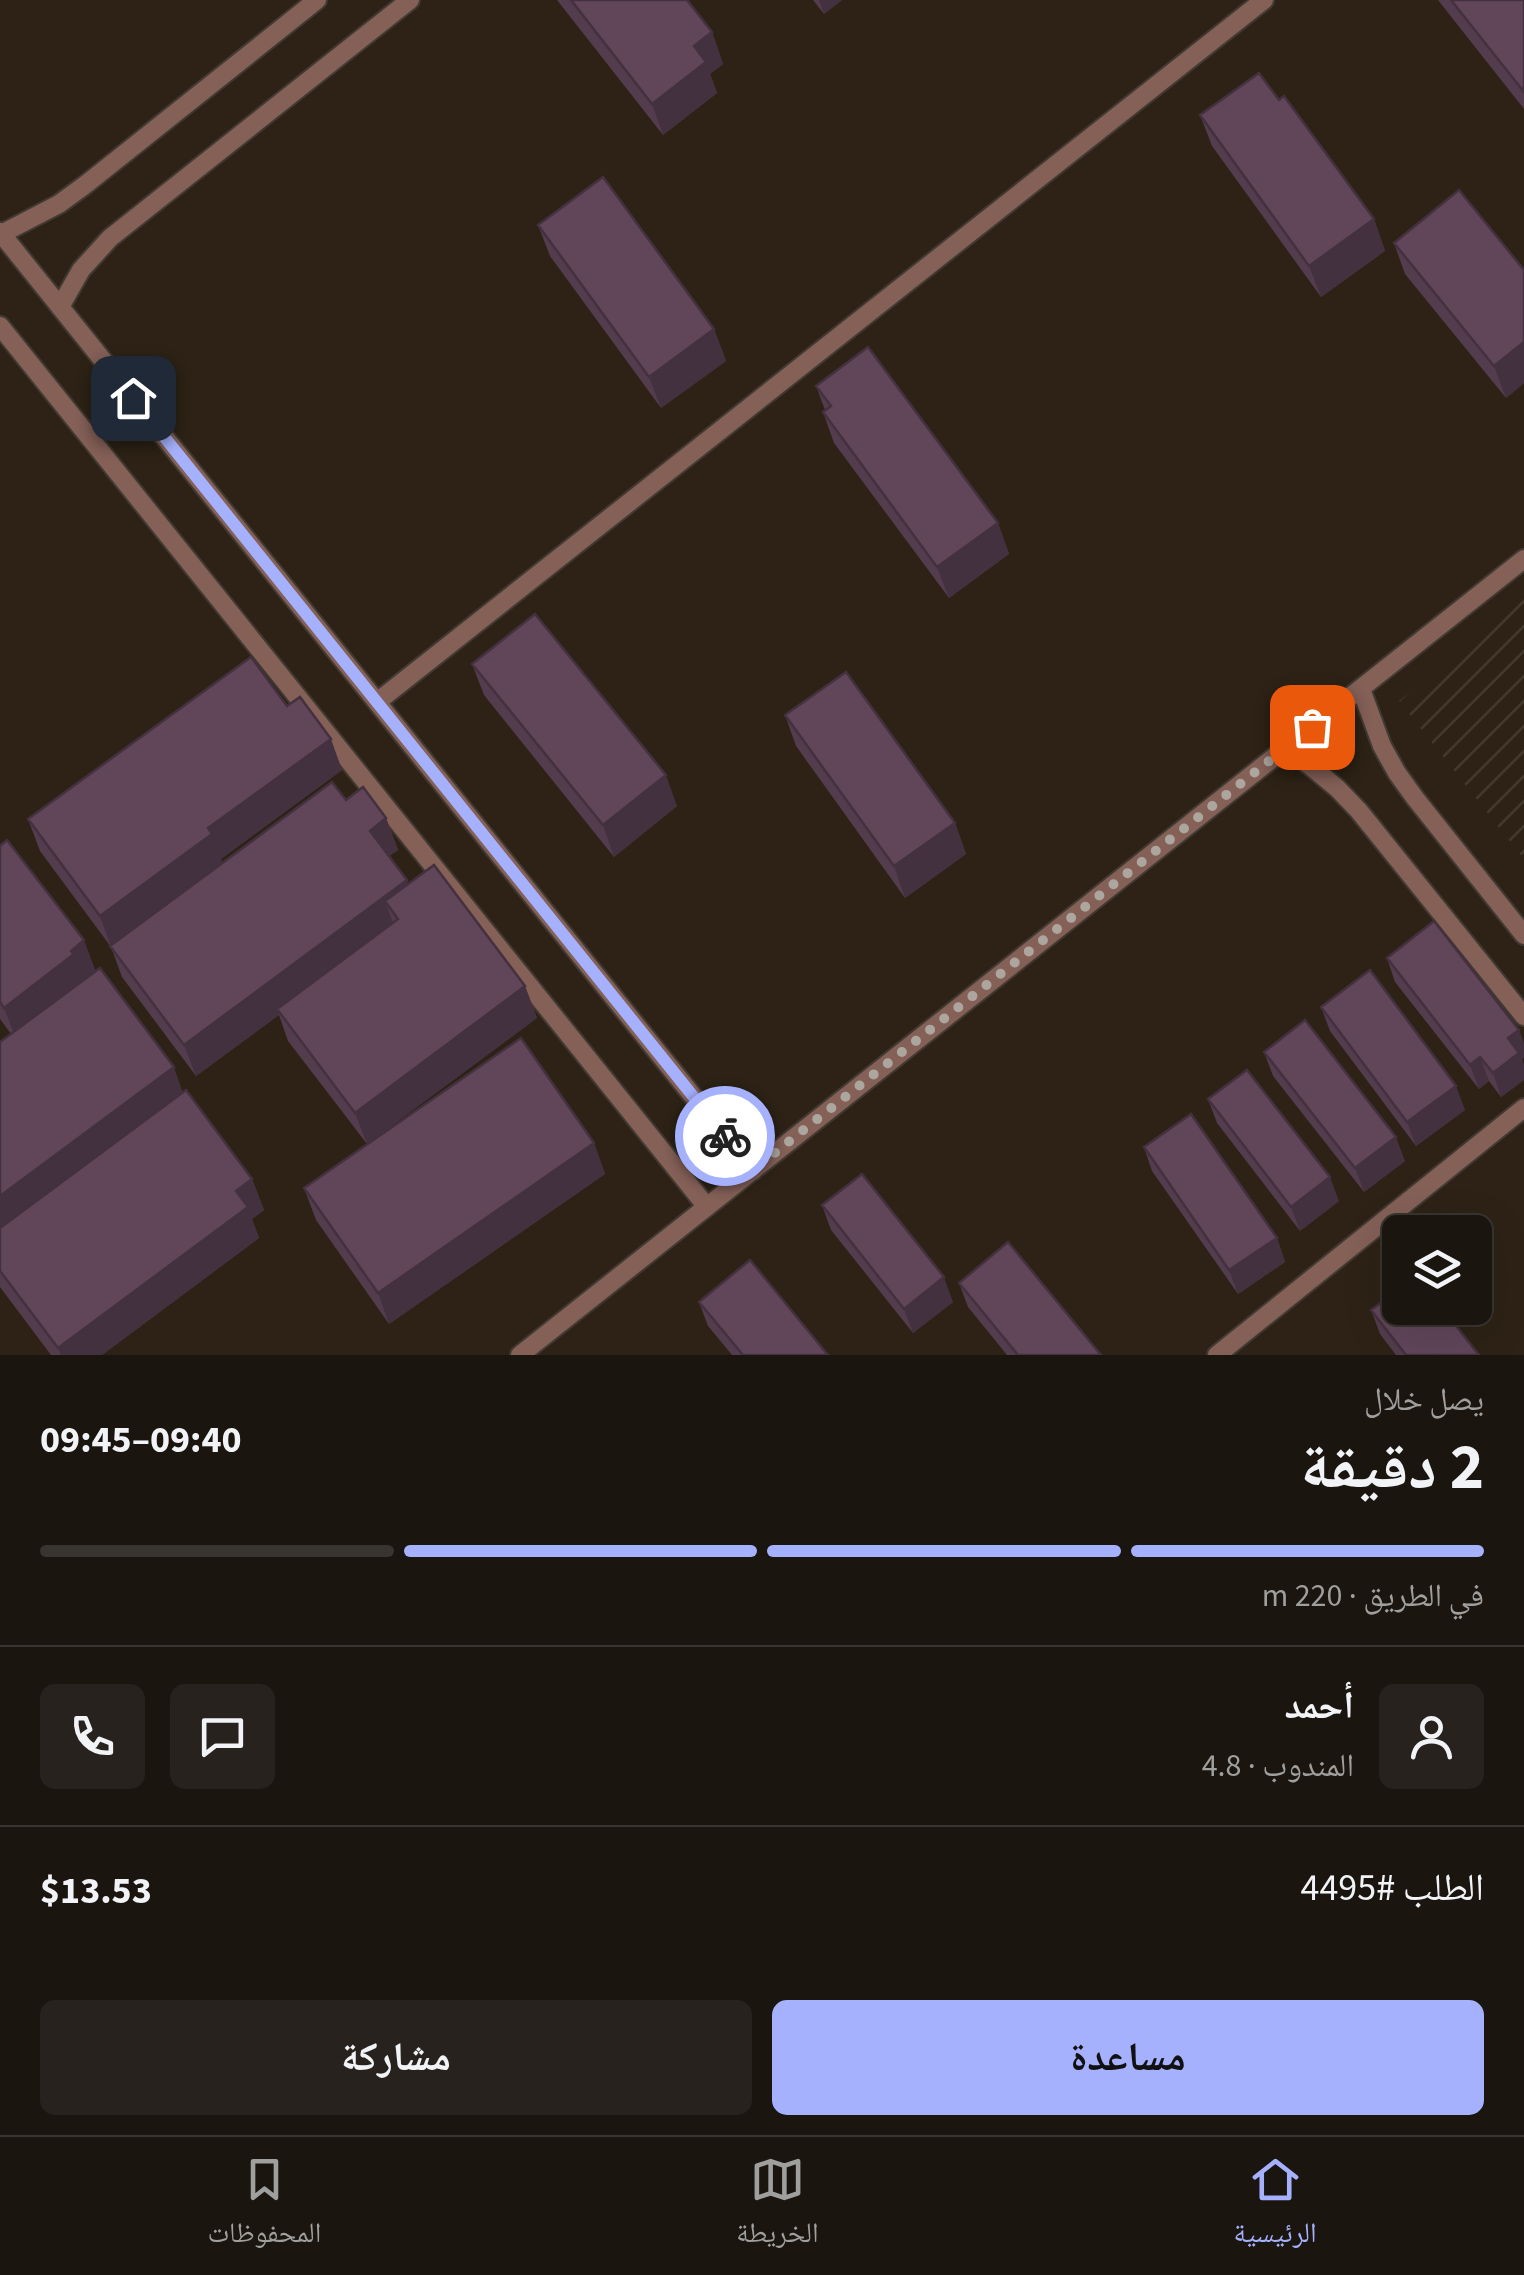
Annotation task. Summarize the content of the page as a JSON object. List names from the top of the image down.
{
  "page": {
    "heading": ["2 دقيقة", "يصل خلال", "09:40–09:45"],
    "panel": [
      "أحمد",
      "المندوب · 4.8",
      "الطلب #4495",
      "$13.53"
    ],
    "bar": "في الطريق · 220 m",
    "buttons": ["مساعدة", "مشاركة"],
    "tabs": ["الرئيسية", "الخريطة", "المحفوظات"]
  }
}
